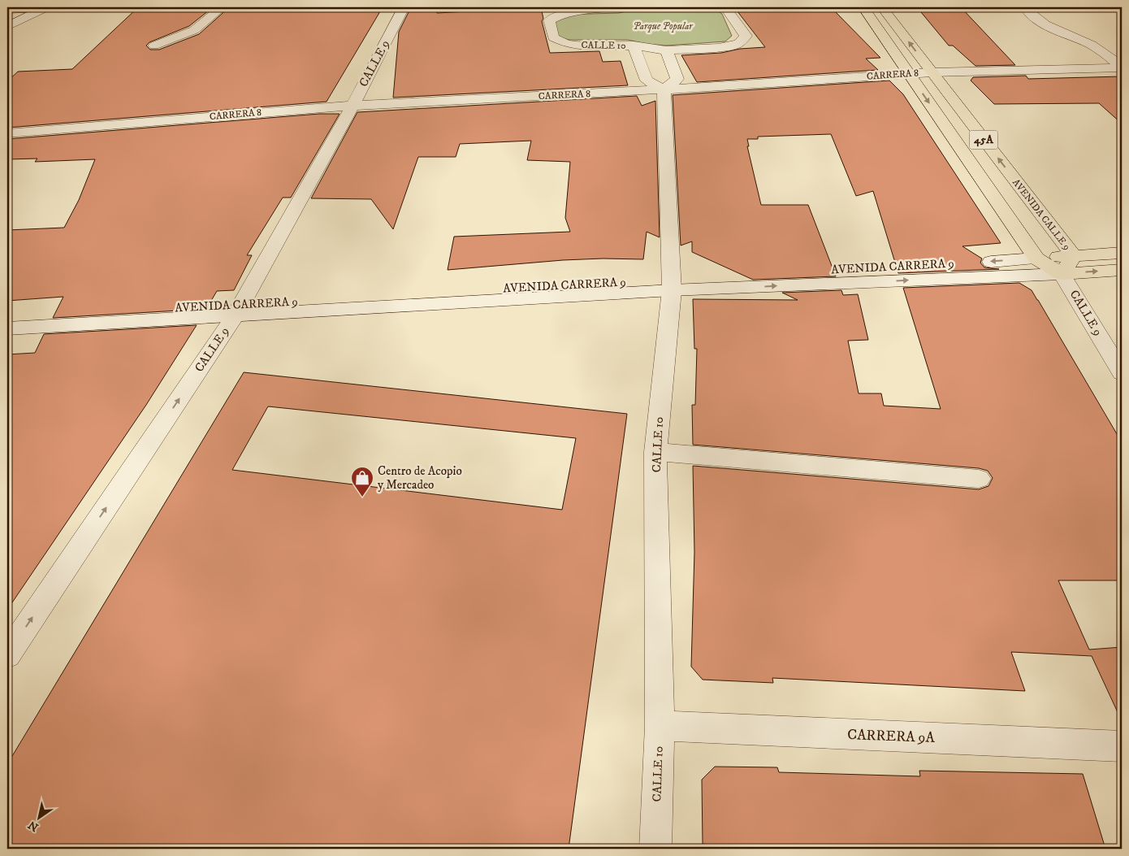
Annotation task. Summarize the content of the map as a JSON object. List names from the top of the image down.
{
  "streets": {
    "main road": ["45A", "AVENIDA CALLE 9", "AVENIDA CARRERA 9"],
    "street": [
      "CALLE 10",
      "CALLE 9",
      "CARRERA 8",
      "CARRERA 9A"
    ]
  },
  "crossings": [
    ["CALLE 10", "CARRERA 8"],
    ["CALLE 10", "AVENIDA CARRERA 9"],
    ["CALLE 10", "CARRERA 9A"],
    ["CALLE 9", "CARRERA 8"],
    ["CALLE 9", "45A"],
    ["CALLE 9", "AVENIDA CALLE 9"],
    ["CALLE 9", "AVENIDA CARRERA 9"],
    ["CARRERA 8", "45A"],
    ["CARRERA 8", "AVENIDA CALLE 9"],
    ["45A", "AVENIDA CALLE 9"],
    ["45A", "AVENIDA CARRERA 9"],
    ["AVENIDA CALLE 9", "AVENIDA CARRERA 9"]
  ],
  "one_way": ["CALLE 9"],
  "parks": ["Parque Popular"],
  "places": {
    "shop": ["Centro de Acopio y Mercadeo"]
  },
  "north": "bottom left"
}
